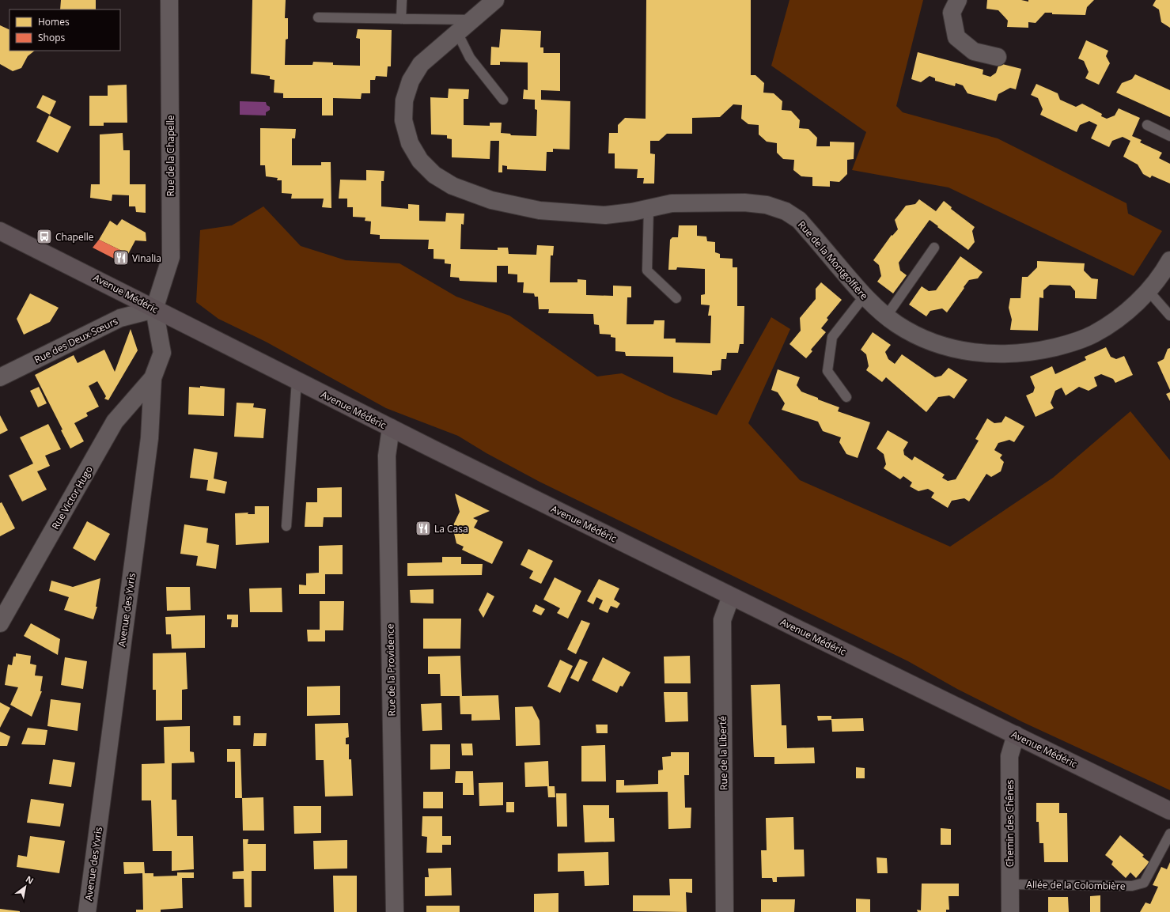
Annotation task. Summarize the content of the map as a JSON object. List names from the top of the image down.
{
  "streets": {
    "main road": ["Avenue Médéric"],
    "street": [
      "Rue de la Chapelle",
      "Rue de la Montgolfière",
      "Rue des Deux Sœurs",
      "Rue Victor Hugo",
      "Avenue des Yvris",
      "Rue de la Providence",
      "Rue de la Liberté",
      "Chemin des Chênes"
    ],
    "lane": ["Allée de la Colombière"]
  },
  "crossings": [
    ["Rue de la Chapelle", "Avenue Médéric"],
    ["Rue de la Chapelle", "Rue des Deux Sœurs"],
    ["Rue de la Chapelle", "Avenue des Yvris"],
    ["Avenue Médéric", "Rue des Deux Sœurs"],
    ["Avenue Médéric", "Avenue des Yvris"],
    ["Avenue Médéric", "Rue de la Providence"],
    ["Avenue Médéric", "Rue de la Liberté"],
    ["Avenue Médéric", "Chemin des Chênes"],
    ["Rue des Deux Sœurs", "Avenue des Yvris"],
    ["Rue Victor Hugo", "Avenue des Yvris"],
    ["Chemin des Chênes", "Allée de la Colombière"]
  ],
  "places": {
    "bus stop": ["Chapelle"],
    "restaurant": ["Vinalia", "La Casa"]
  },
  "legend": ["Homes", "Shops"],
  "north": "top right"
}
